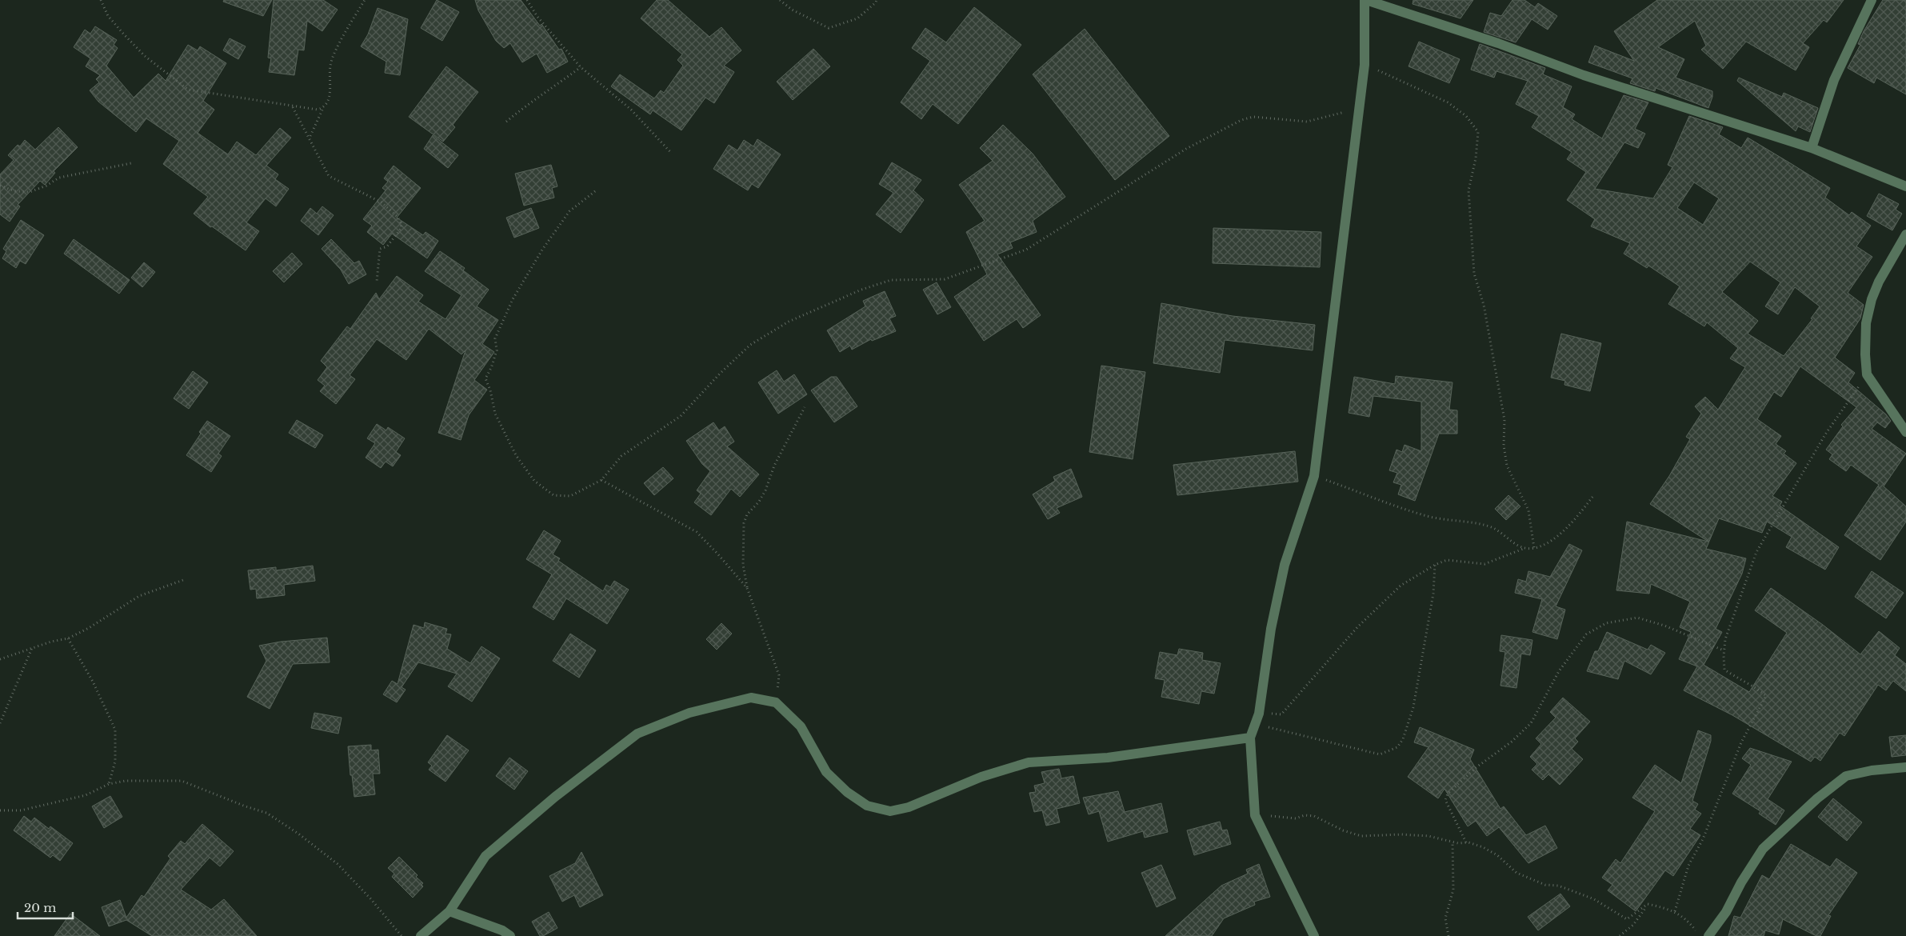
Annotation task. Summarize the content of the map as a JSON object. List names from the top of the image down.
{
  "scale_bar": "20 m"
}
